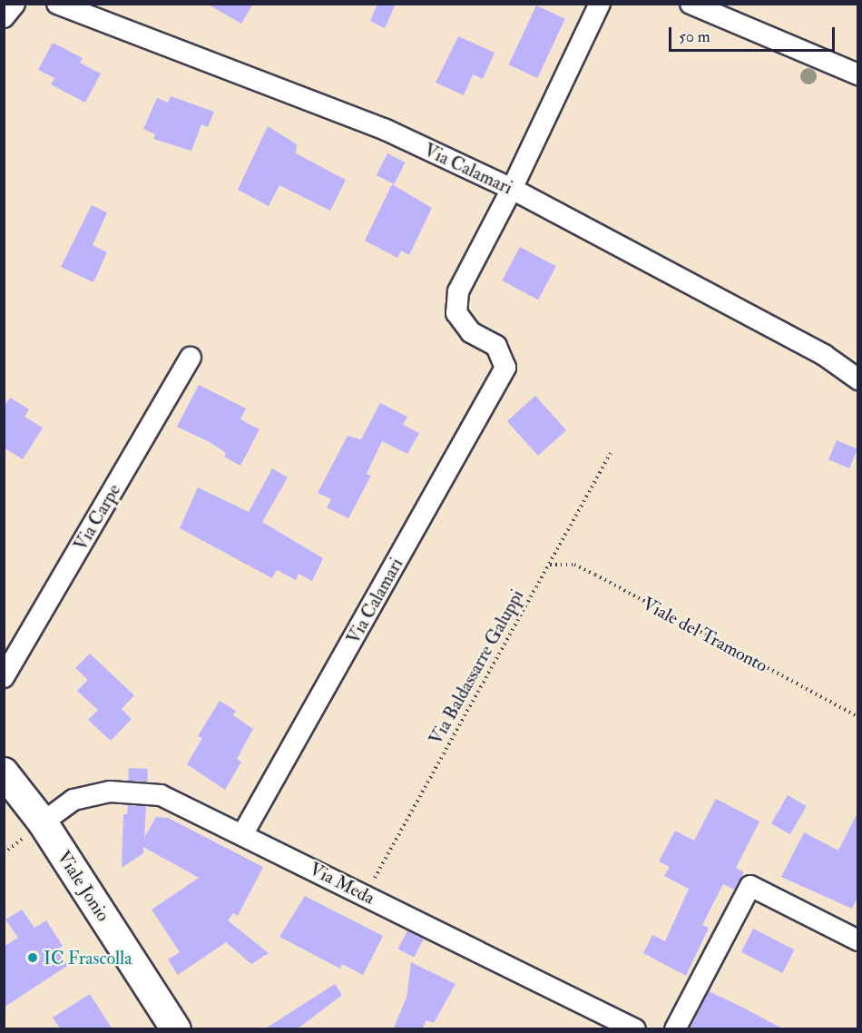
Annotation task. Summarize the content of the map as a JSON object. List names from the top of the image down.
{
  "streets": {
    "street": [
      "Via Calamari",
      "Via Carpe",
      "Via Meda",
      "Viale Jonio"
    ],
    "path": ["Viale del Tramonto", "Via Baldassarre Galuppi"]
  },
  "crossings": [
    ["Via Calamari", "Via Meda"],
    ["Viale del Tramonto", "Via Baldassarre Galuppi"],
    ["Via Baldassarre Galuppi", "Via Meda"],
    ["Via Meda", "Viale Jonio"]
  ],
  "places": ["IC Frascolla"],
  "scale_bar": "50 m"
}
